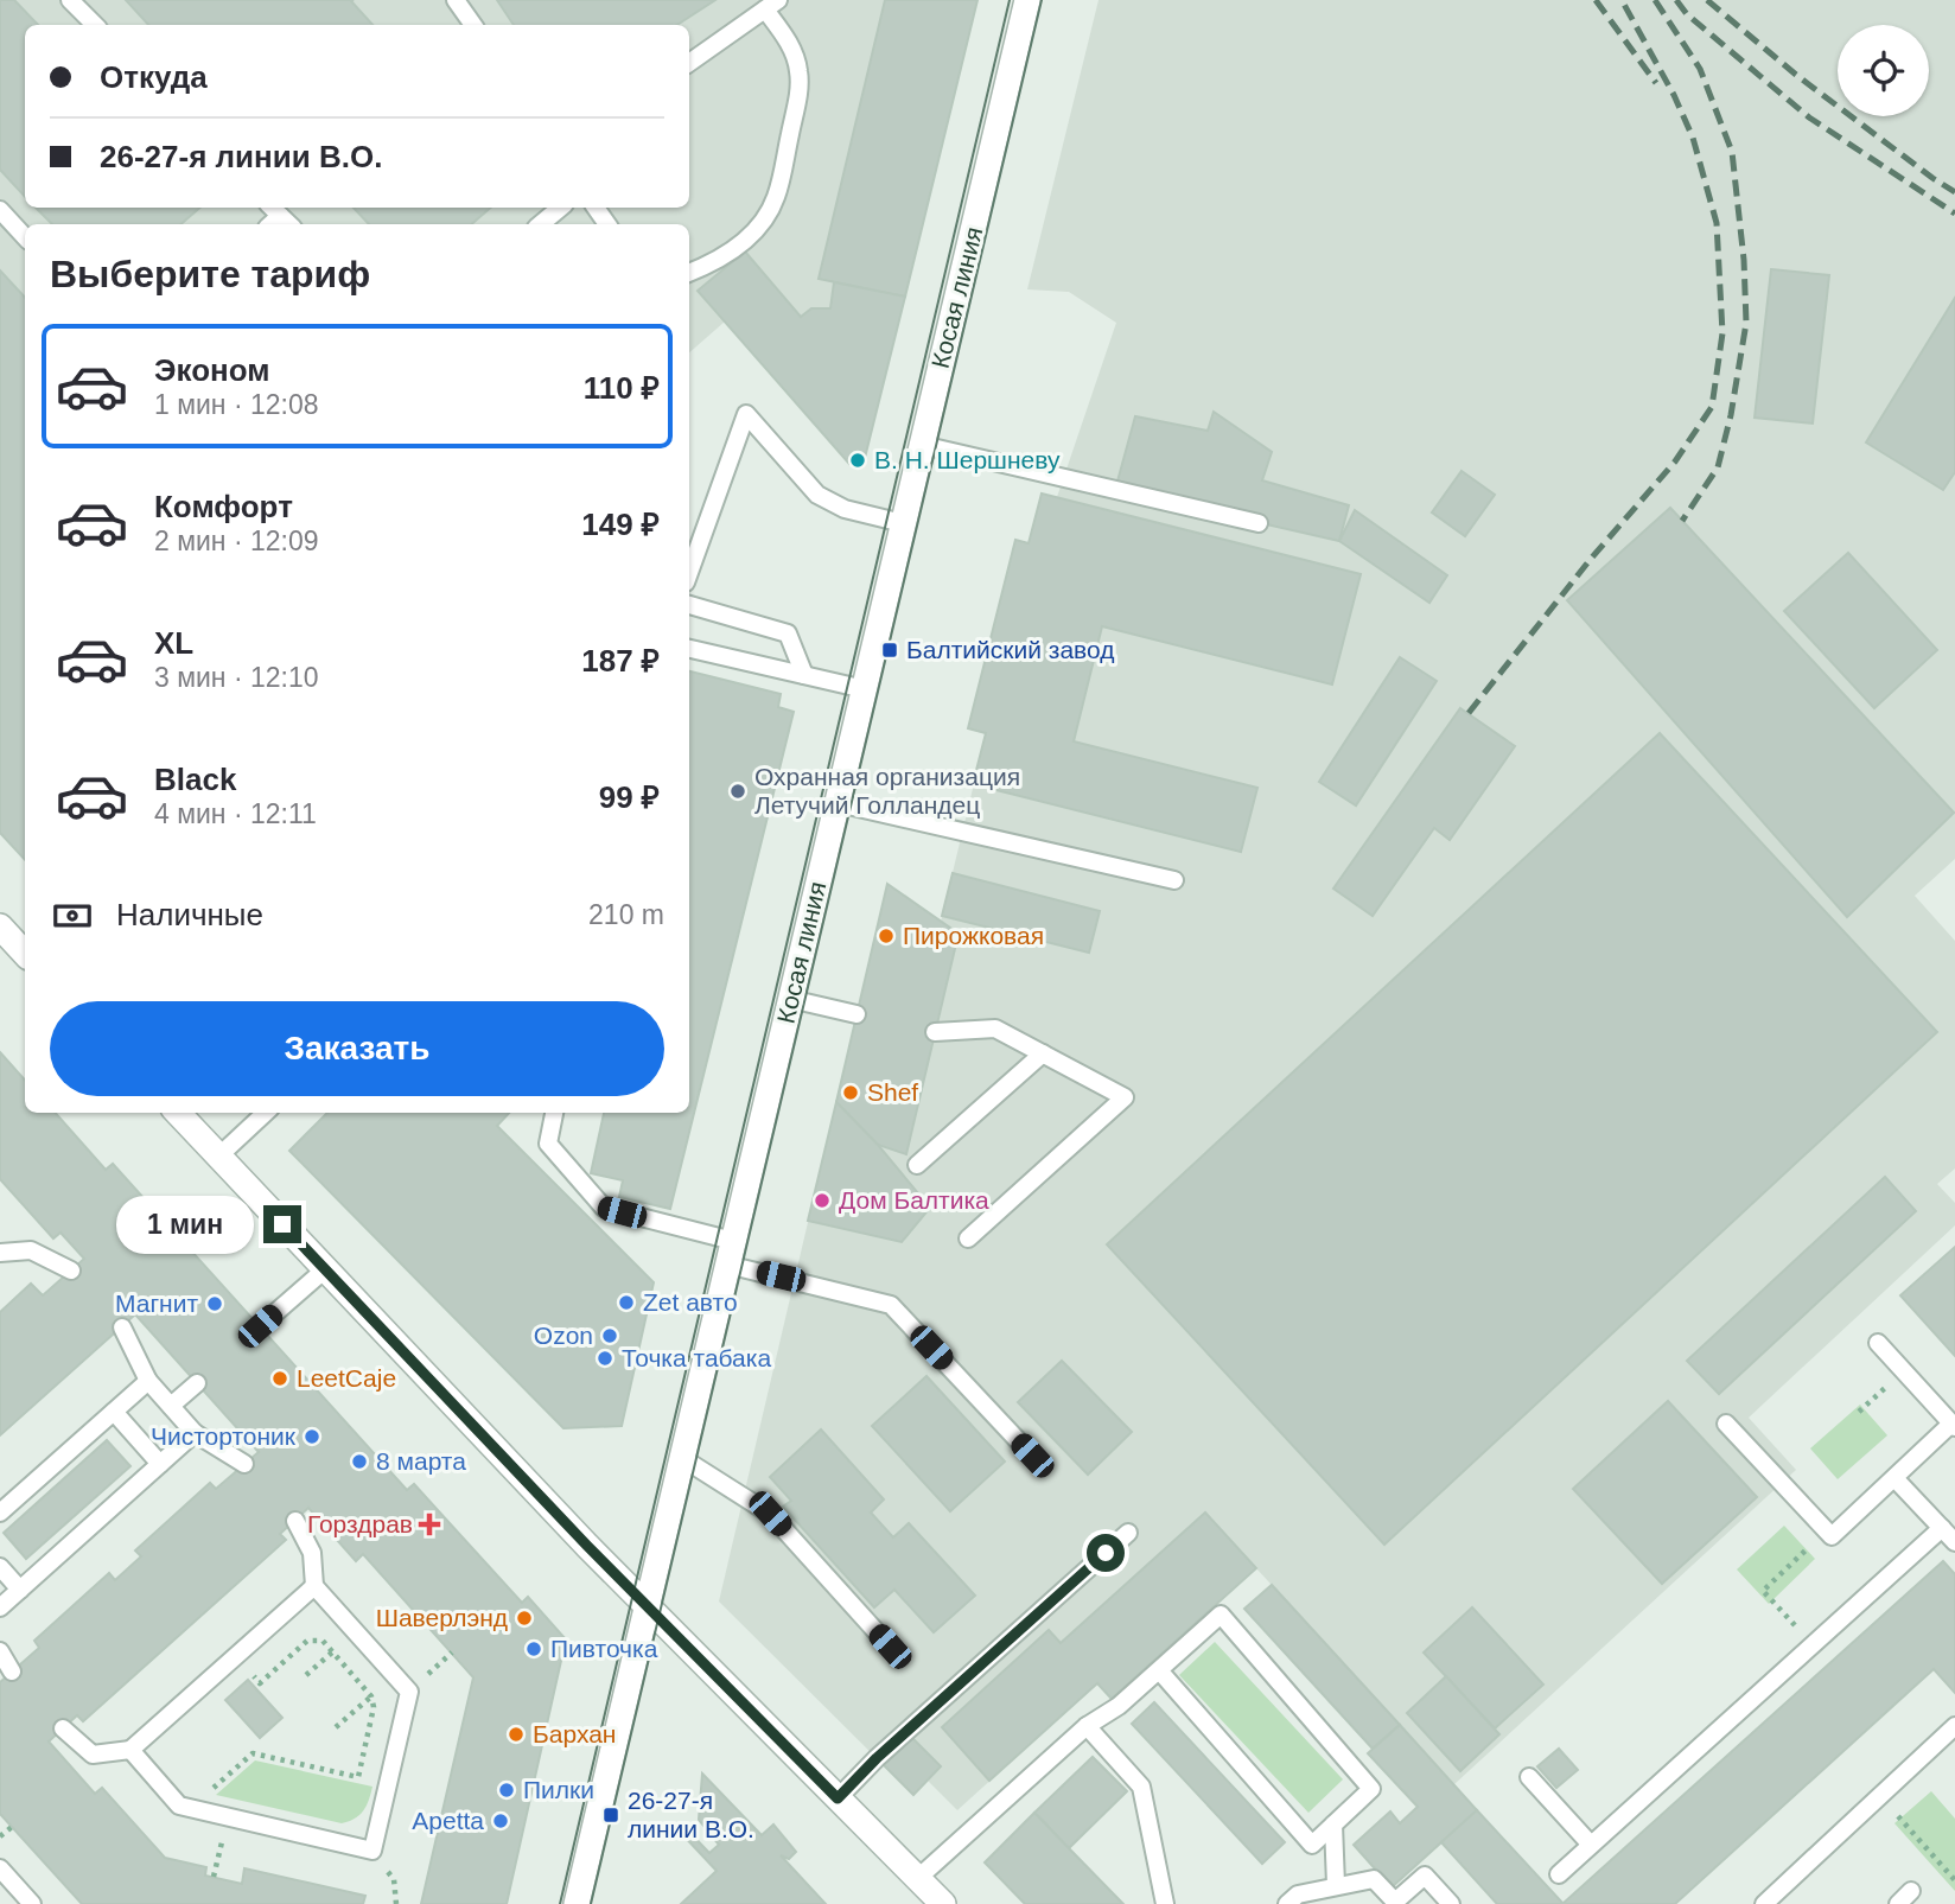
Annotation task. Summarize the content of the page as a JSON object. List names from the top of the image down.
{
  "streets": {
    "street": ["Косая линия"]
  },
  "places": {
    "other": [
      "В. Н. Шершневу",
      "Охранная организация Летучий Голландец",
      "Пирожковая",
      "Shef",
      "Дом Балтика",
      "Zet авто",
      "Магнит",
      "Ozon",
      "Точка табака",
      "LeetCaje",
      "Чистортоник",
      "8 марта",
      "Шаверлэнд",
      "Пивточка",
      "Бархан",
      "Пилки",
      "Apetta"
    ],
    "transit": ["Балтийский завод", "26-27-я линии В.О."],
    "health": ["Горздрав"]
  },
  "page": {
    "banner": ["Откуда", "26-27-я линии В.О."],
    "heading": "Выберите тариф",
    "list": [
      {
        "name": "Эконом",
        "note": "1 мин · 12:08",
        "value": "110 ₽"
      },
      {
        "name": "Комфорт",
        "note": "2 мин · 12:09",
        "value": "149 ₽"
      },
      {
        "name": "XL",
        "note": "3 мин · 12:10",
        "value": "187 ₽"
      },
      {
        "name": "Black",
        "note": "4 мин · 12:11",
        "value": "99 ₽"
      }
    ],
    "pay": ["Наличные", "210 m"],
    "buttons": "Заказать",
    "bubble": "1 мин"
  }
}
